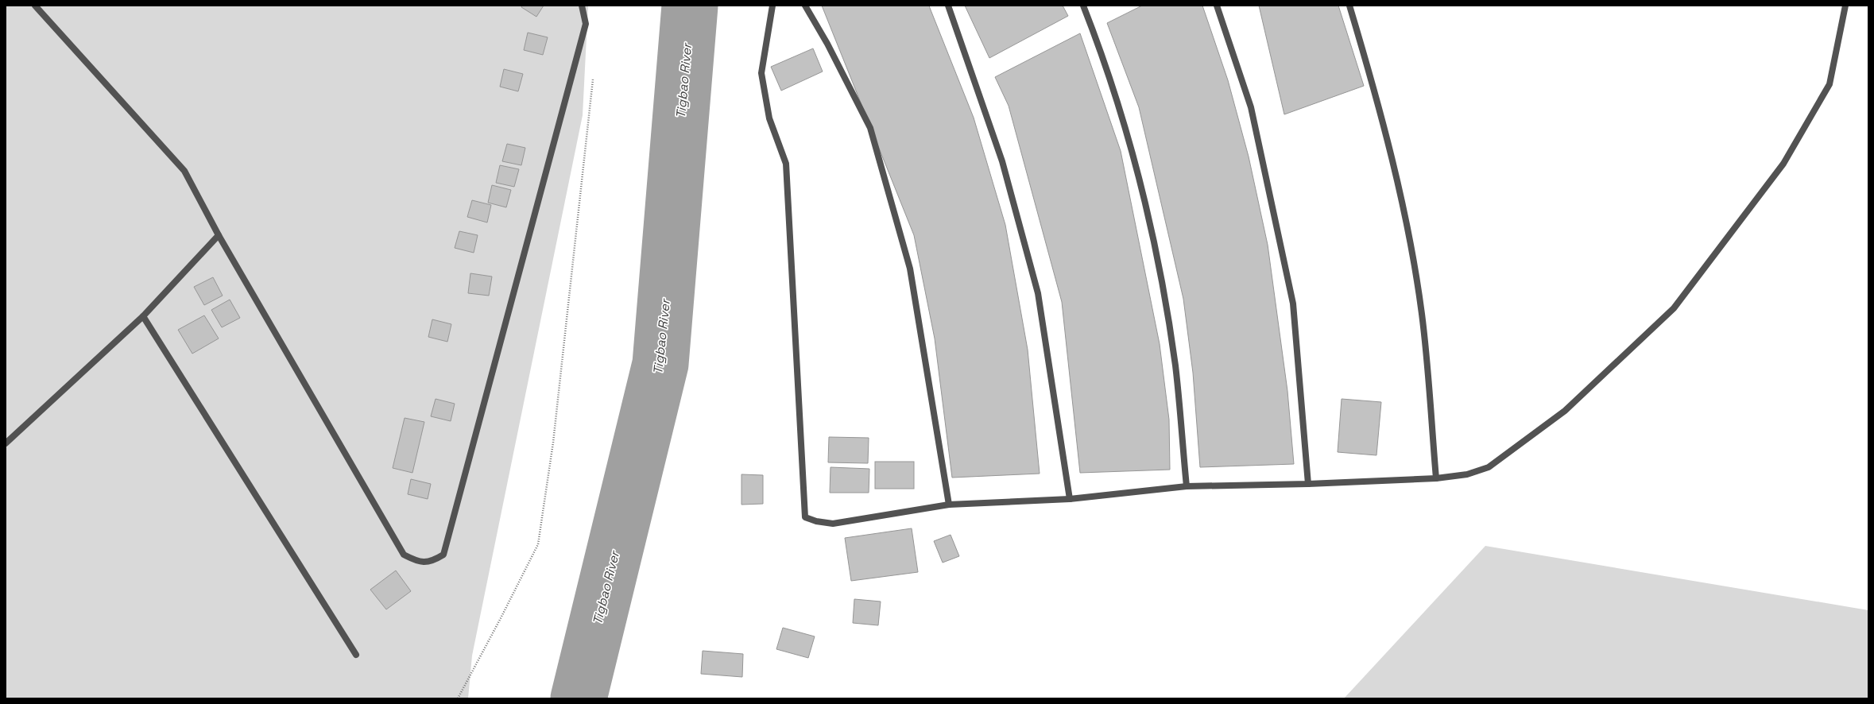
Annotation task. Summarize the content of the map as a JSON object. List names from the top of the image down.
{
  "water": ["Tigbao River"]
}
